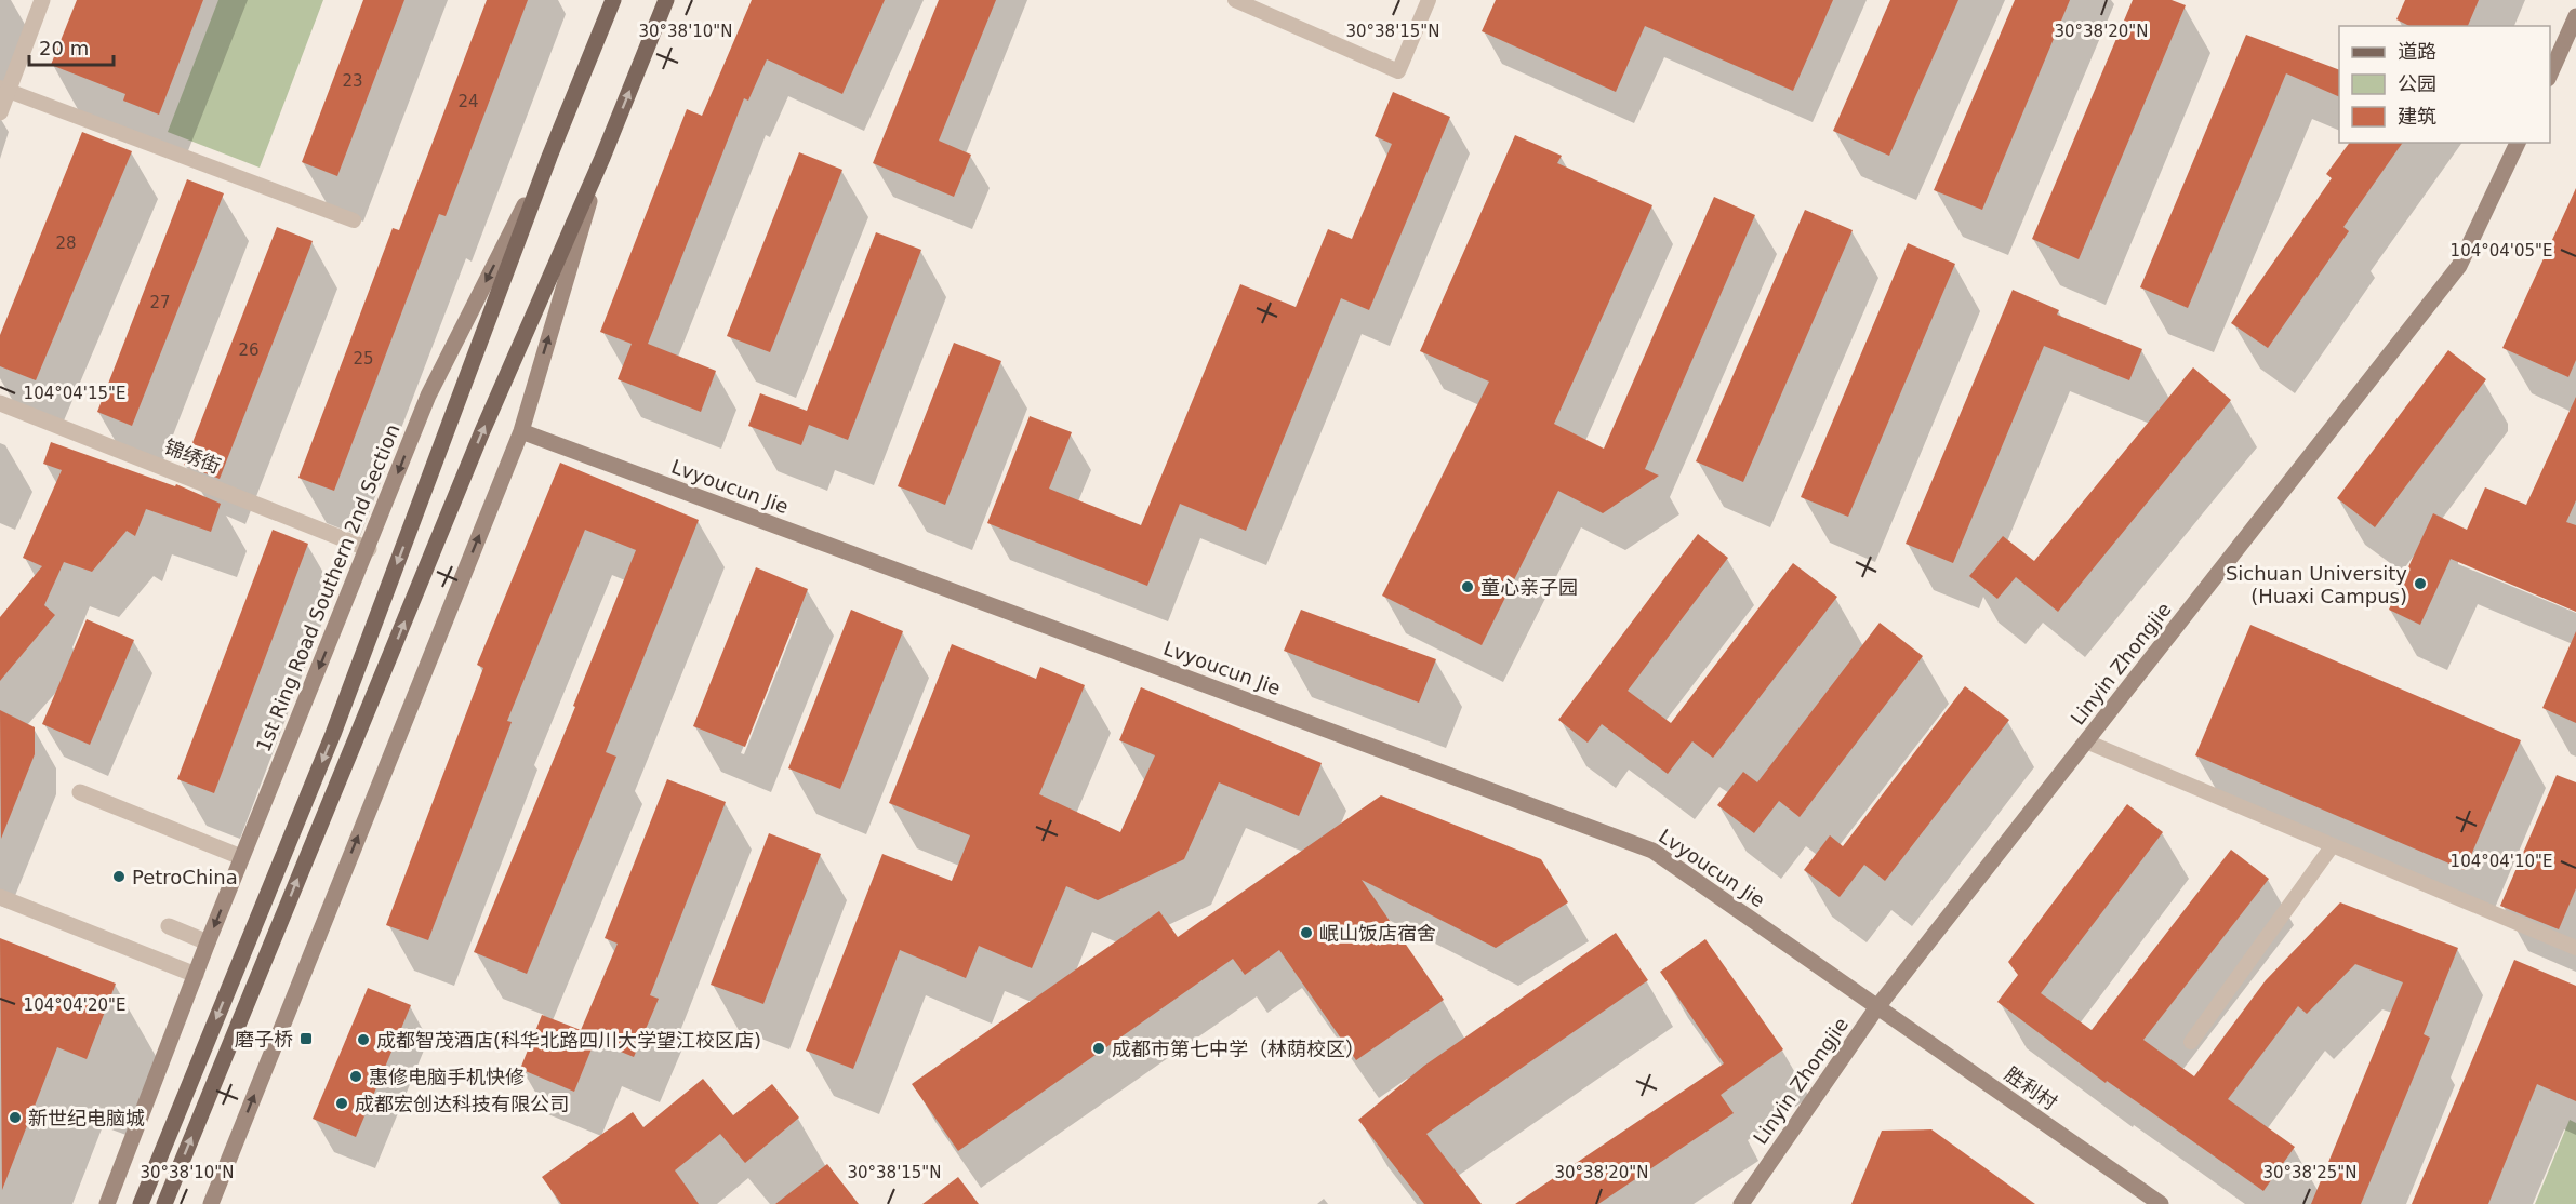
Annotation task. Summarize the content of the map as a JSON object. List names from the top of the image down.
{
  "streets": {
    "main road": ["1st Ring Road Southern 2nd Section"],
    "street": [
      "锦绣街",
      "Lvyoucun Jie",
      "Linyin Zhongjie",
      "胜利村"
    ]
  },
  "crossings": [
    ["锦绣街", "1st Ring Road Southern 2nd Section"],
    ["Lvyoucun Jie", "Linyin Zhongjie"],
    ["Lvyoucun Jie", "胜利村"],
    ["Linyin Zhongjie", "胜利村"]
  ],
  "places": {
    "other": [
      "Sichuan University (Huaxi Campus)",
      "童心亲子园",
      "PetroChina",
      "岷山饭店宿舍",
      "成都智茂酒店(科华北路四川大学望江校区店)",
      "成都市第七中学（林荫校区）",
      "惠修电脑手机快修",
      "成都宏创达科技有限公司",
      "新世纪电脑城"
    ],
    "transit": ["磨子桥"]
  },
  "house_numbers": [
    "23",
    "24",
    "28",
    "27",
    "26",
    "25"
  ],
  "legend": ["道路", "公园", "建筑"],
  "scale_bar": "20 m",
  "coordinates": [
    "30°38'10\"N",
    "30°38'15\"N",
    "30°38'20\"N",
    "104°04'05\"E",
    "104°04'15\"E",
    "104°04'10\"E",
    "104°04'20\"E",
    "30°38'25\"N"
  ]
}
